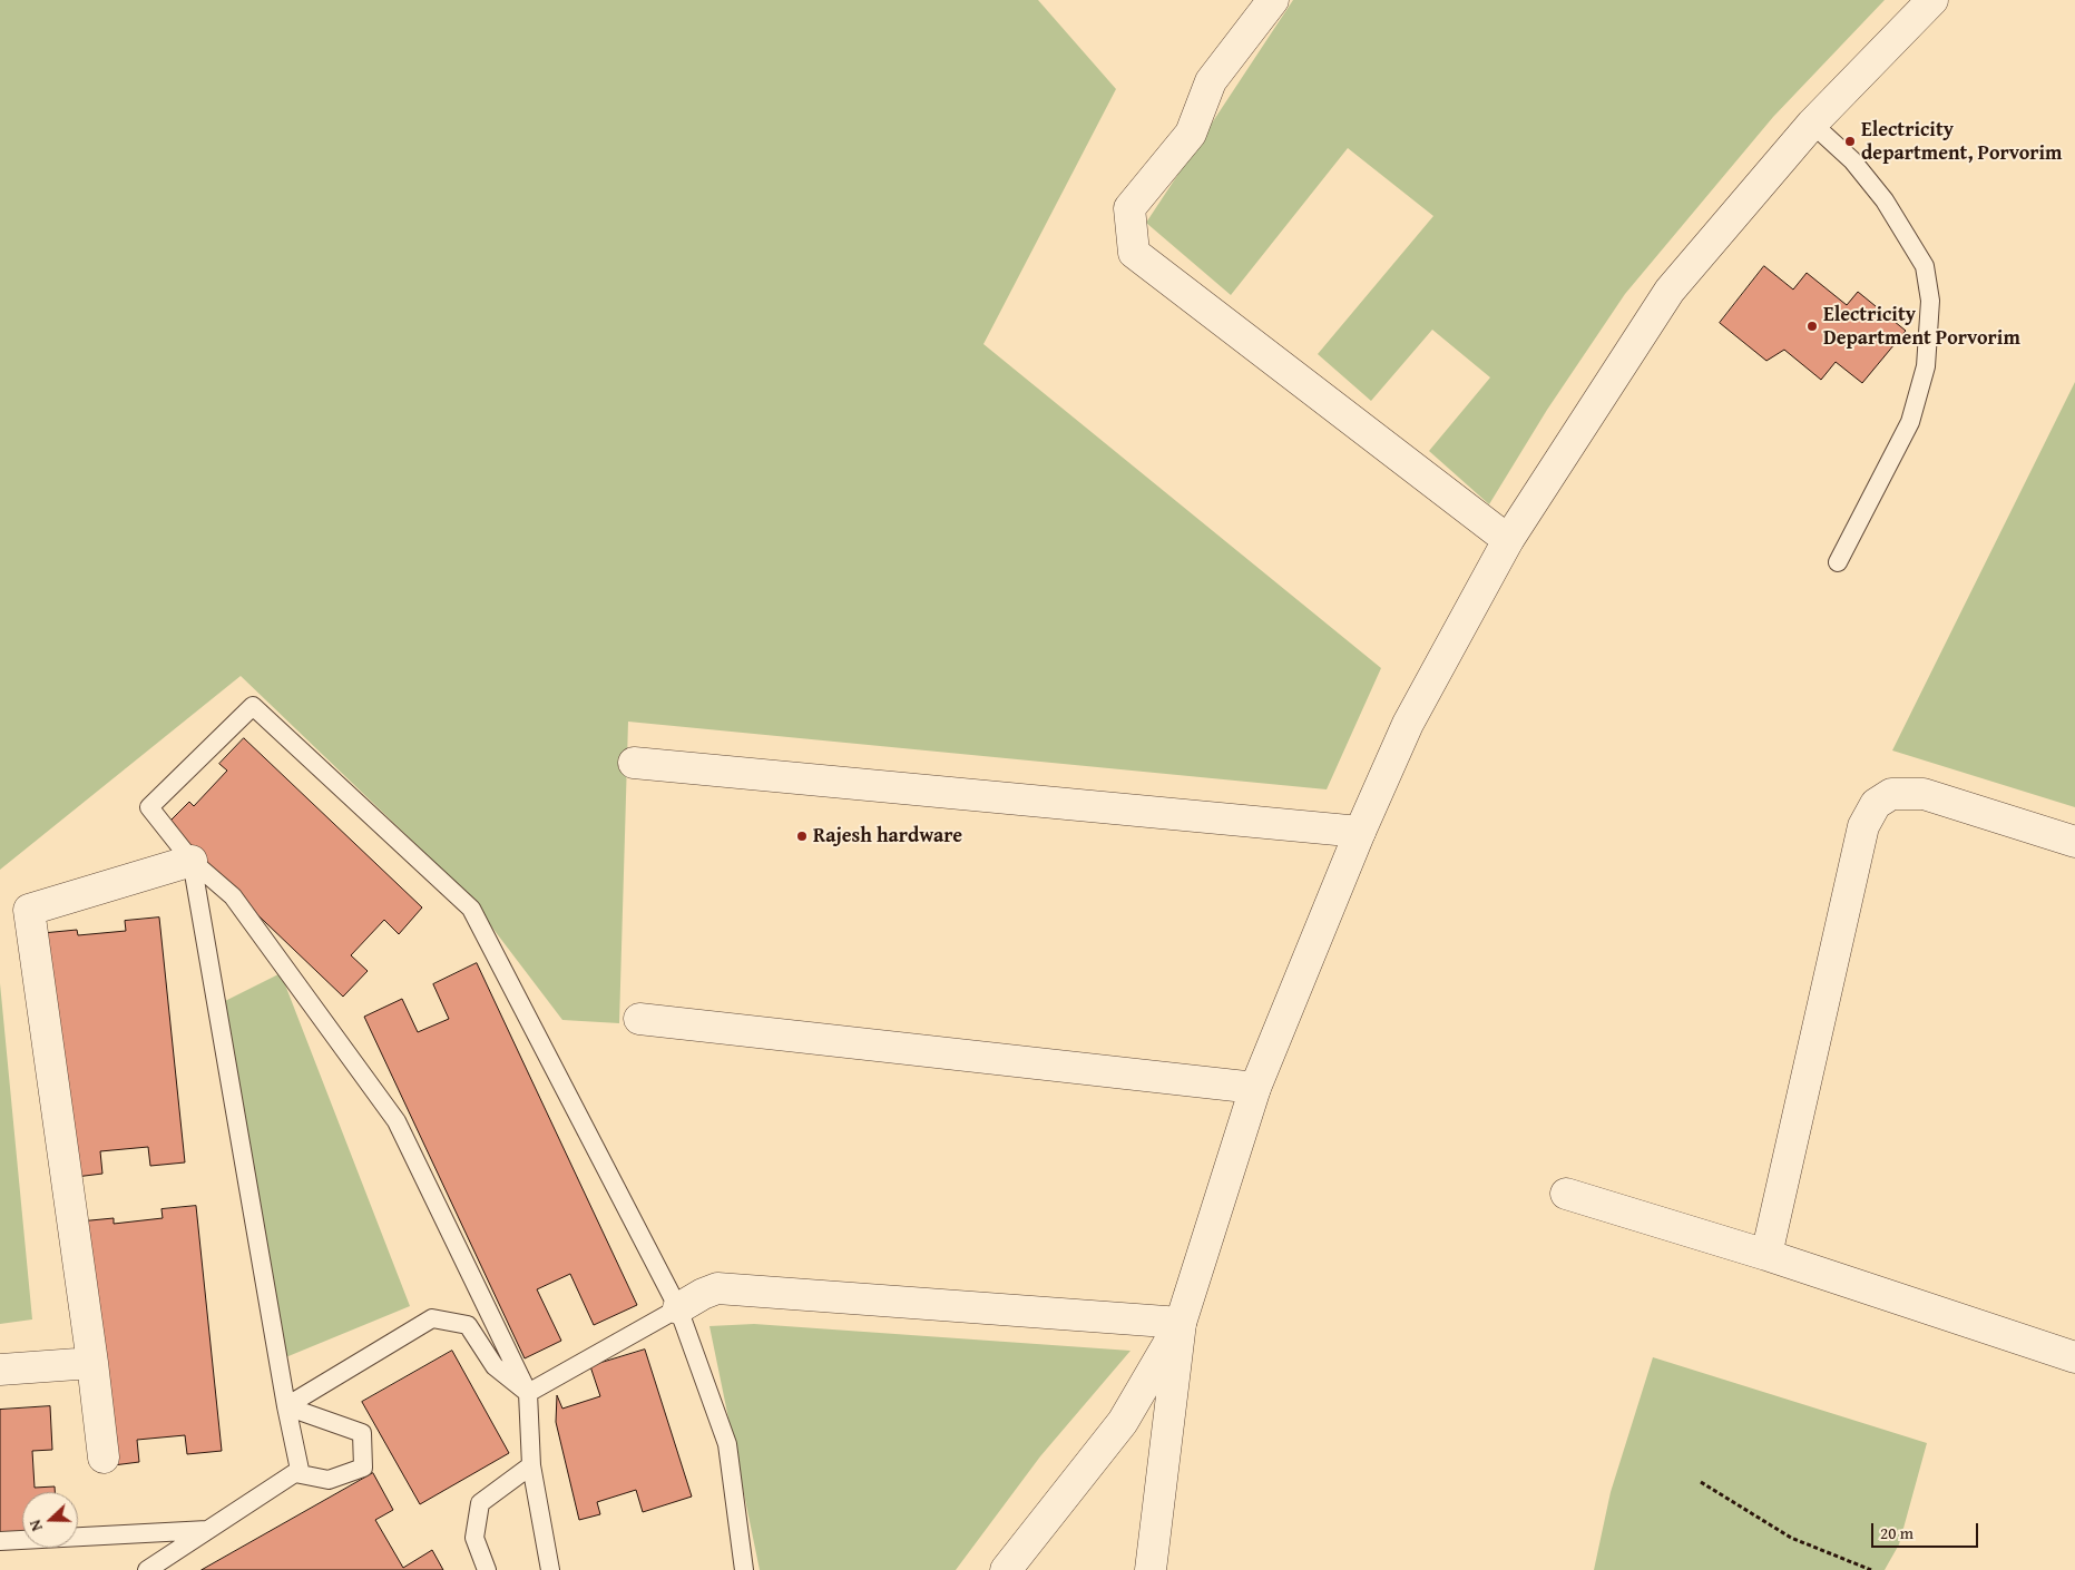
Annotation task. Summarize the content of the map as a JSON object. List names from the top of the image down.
{
  "places": ["Electricity department, Porvorim", "Electricity Department Porvorim", "Rajesh hardware"],
  "scale_bar": "20 m",
  "north": "left"
}
